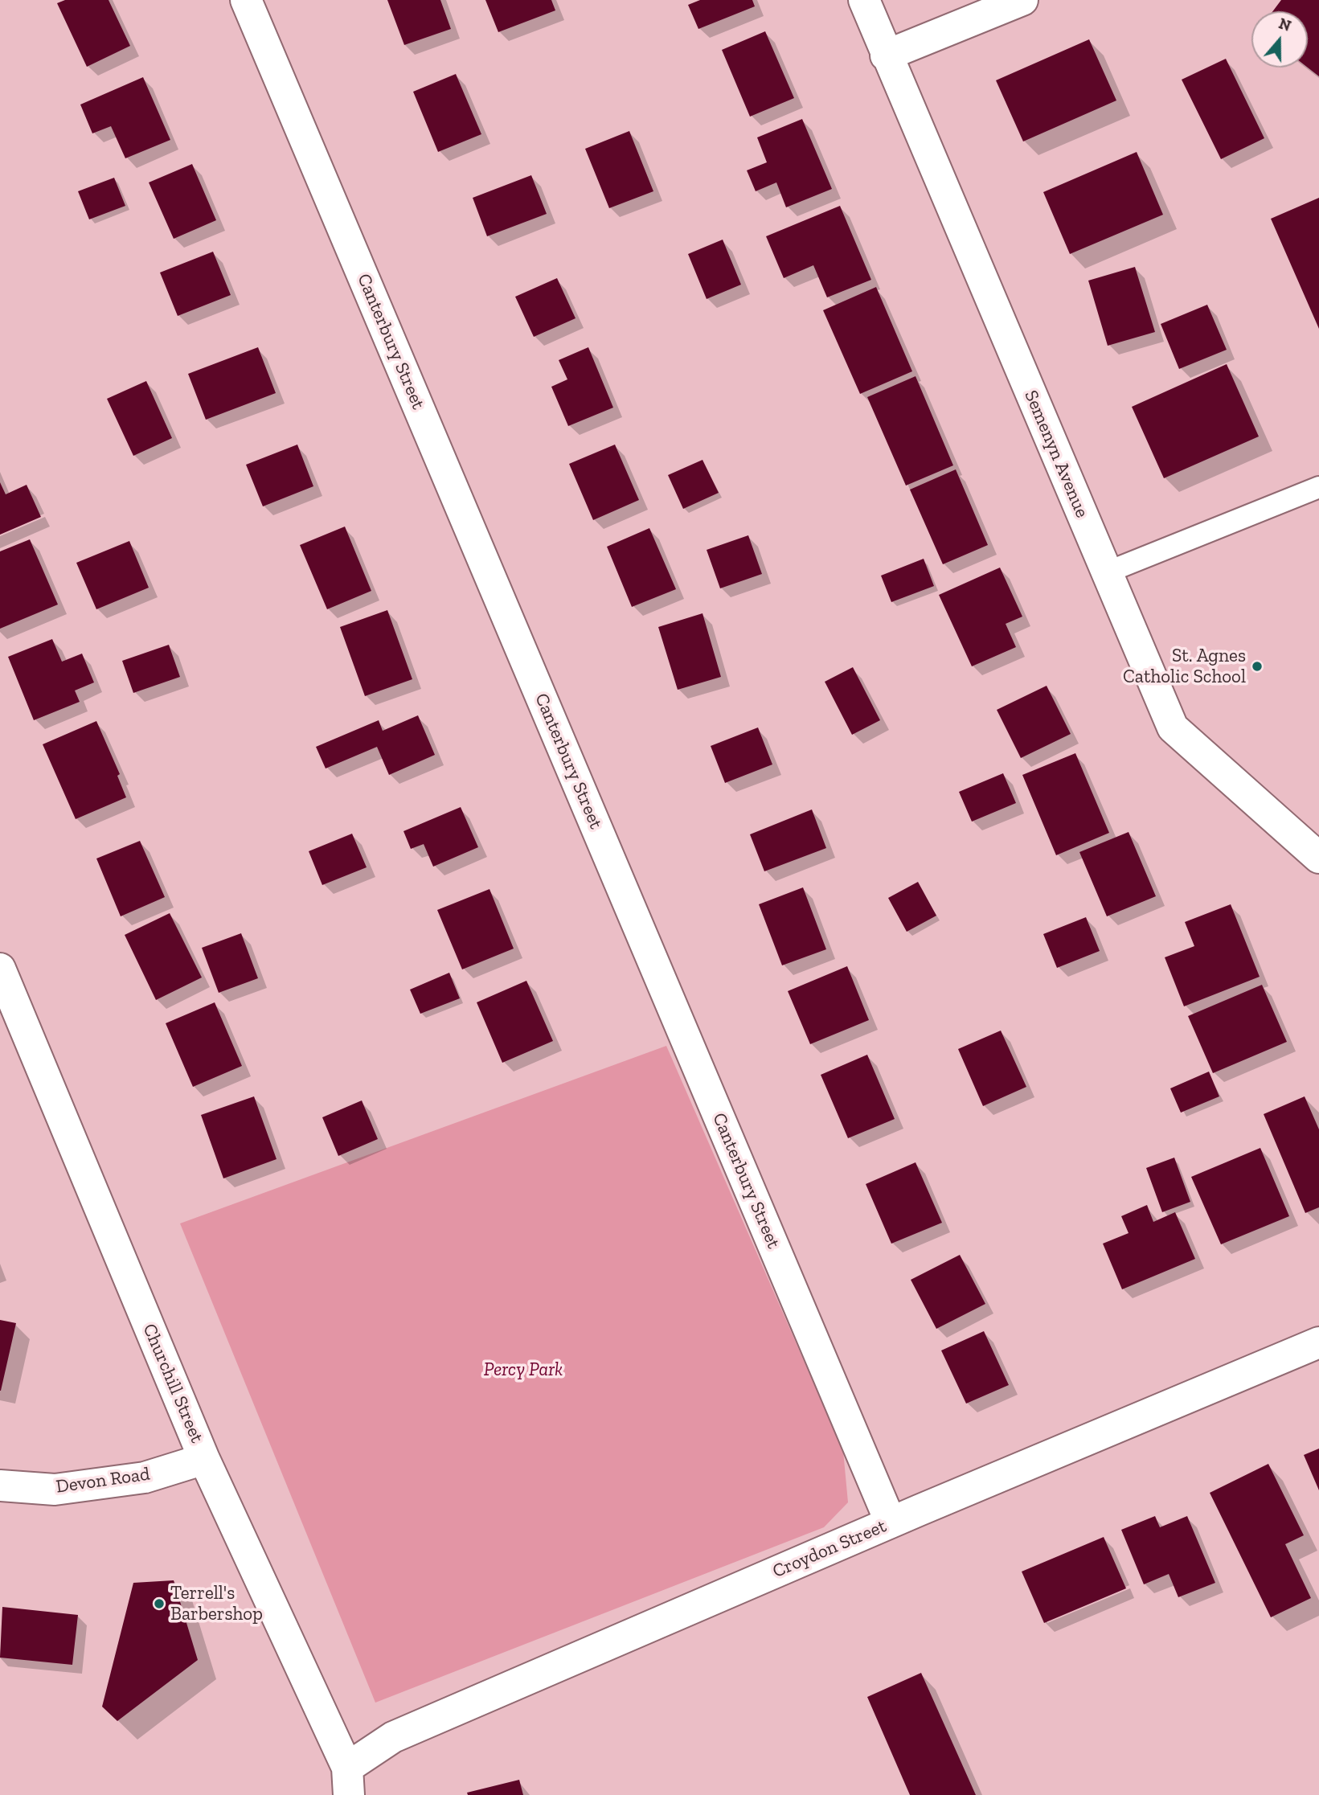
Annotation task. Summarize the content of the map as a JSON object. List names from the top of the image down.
{
  "streets": {
    "street": [
      "Canterbury Street",
      "Semenyn Avenue",
      "Churchill Street",
      "Devon Road",
      "Croydon Street"
    ]
  },
  "crossings": [
    ["Canterbury Street", "Croydon Street"],
    ["Churchill Street", "Devon Road"],
    ["Churchill Street", "Croydon Street"]
  ],
  "parks": ["Percy Park"],
  "places": ["St. Agnes Catholic School", "Terrell's Barbershop"],
  "north": "top"
}
